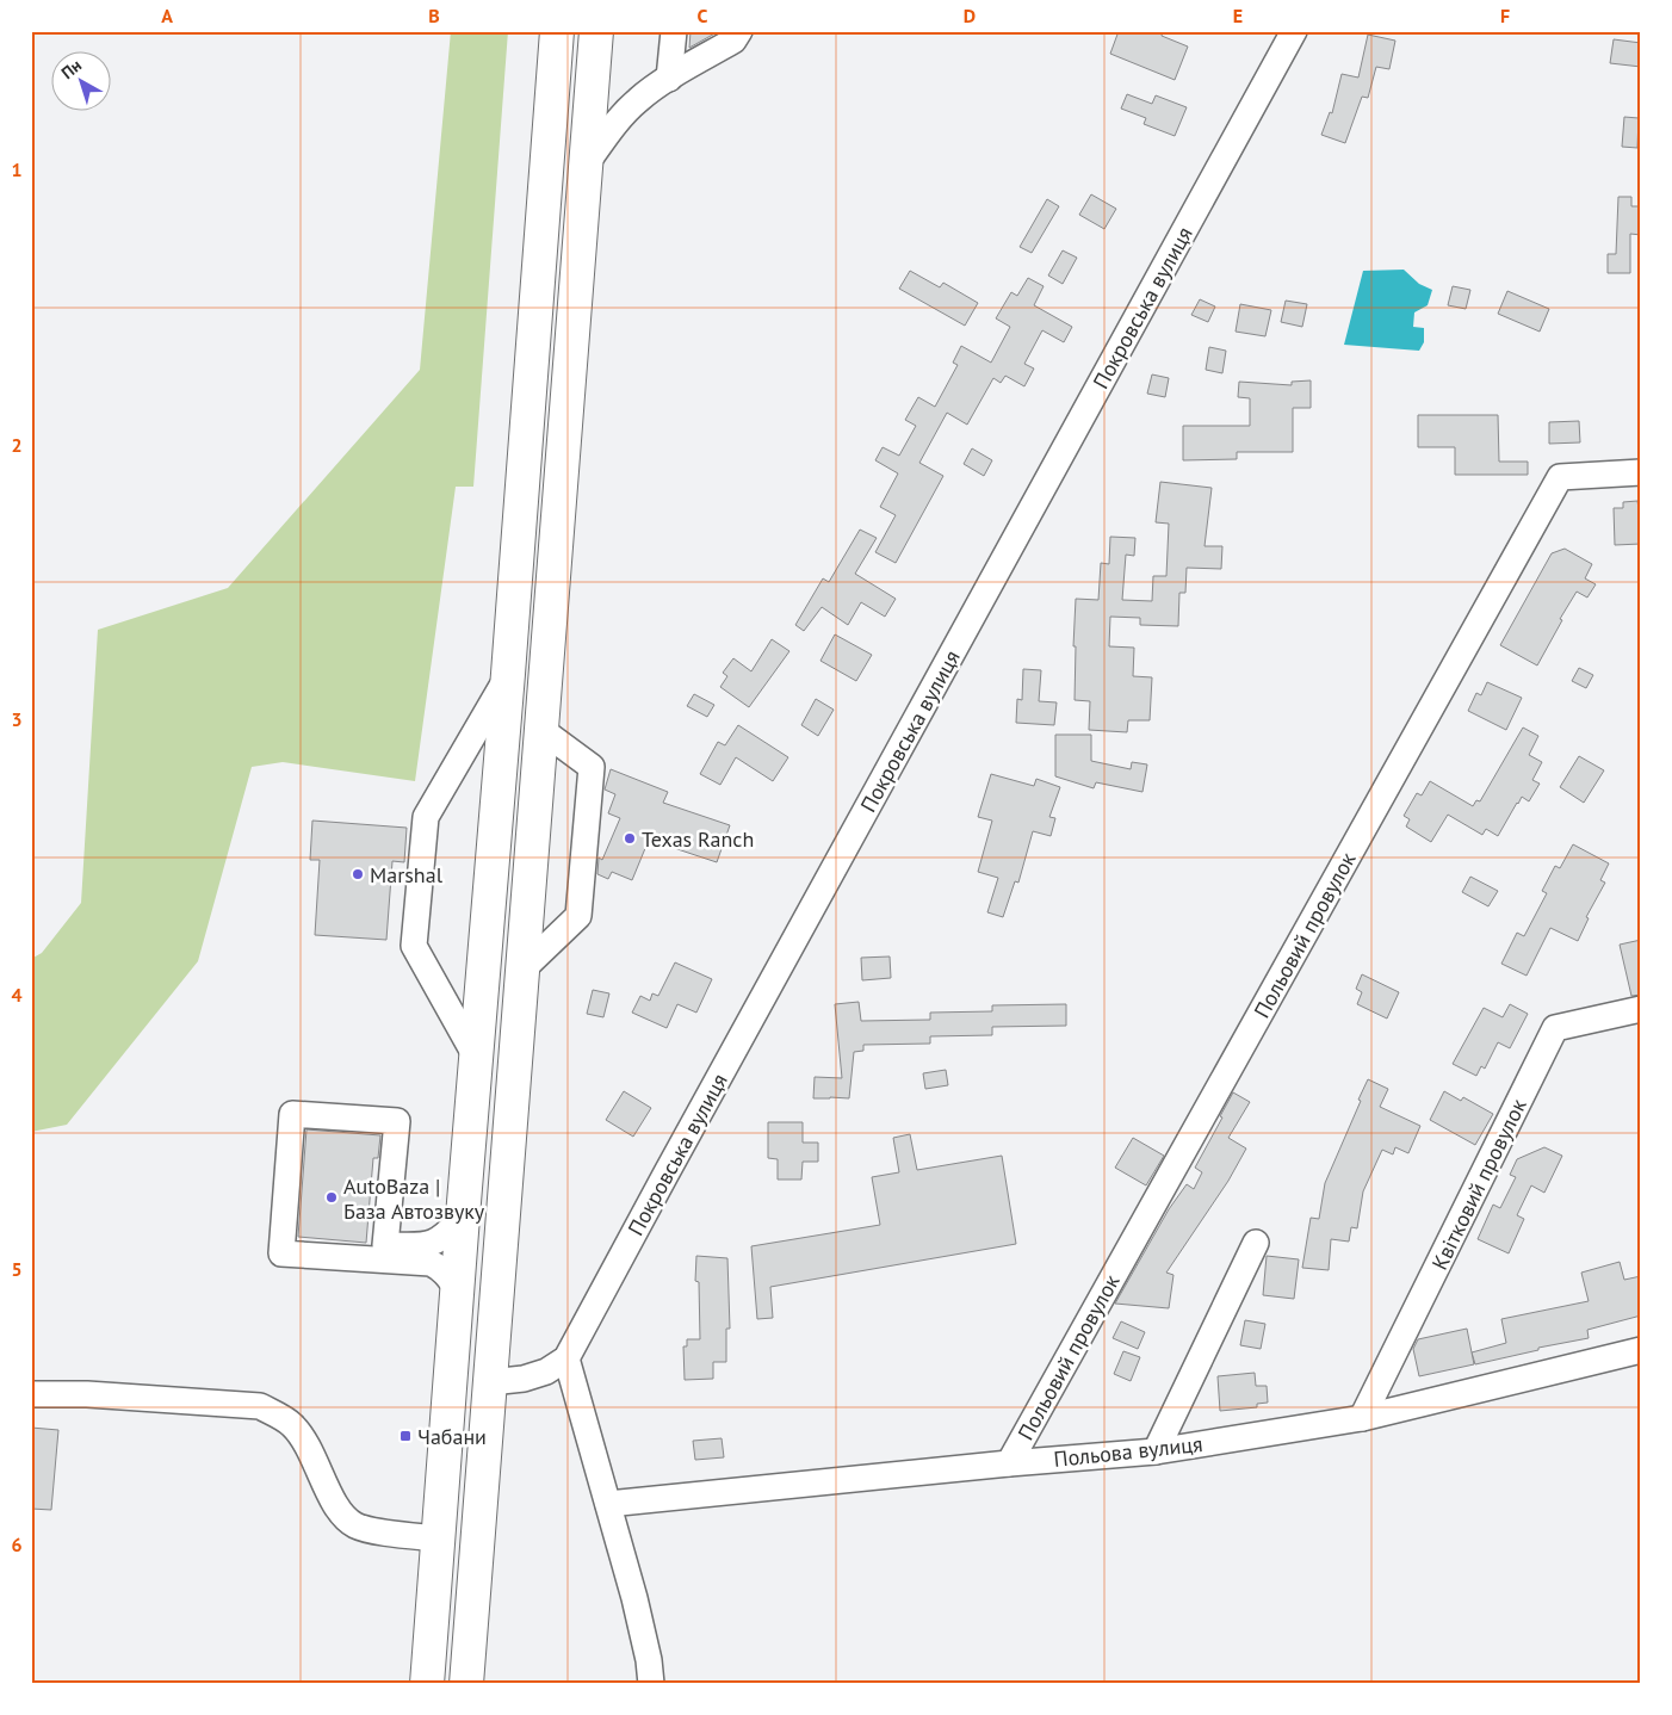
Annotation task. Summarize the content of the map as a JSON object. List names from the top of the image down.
{
  "streets": {
    "street": [
      "Покровська вулиця",
      "Польовий провулок",
      "Квітковий провулок",
      "Польова вулиця"
    ]
  },
  "crossings": [
    ["Польовий провулок", "Польова вулиця"],
    ["Квітковий провулок", "Польова вулиця"]
  ],
  "places": {
    "other": ["Texas Ranch", "Marshal", "AutoBaza | База Автозвуку"],
    "transit": ["Чабани"]
  },
  "north": "top left",
  "grid": {
    "columns": [
      "A",
      "B",
      "C",
      "D",
      "E",
      "F"
    ],
    "rows": [
      "1",
      "2",
      "3",
      "4",
      "5",
      "6"
    ]
  }
}
